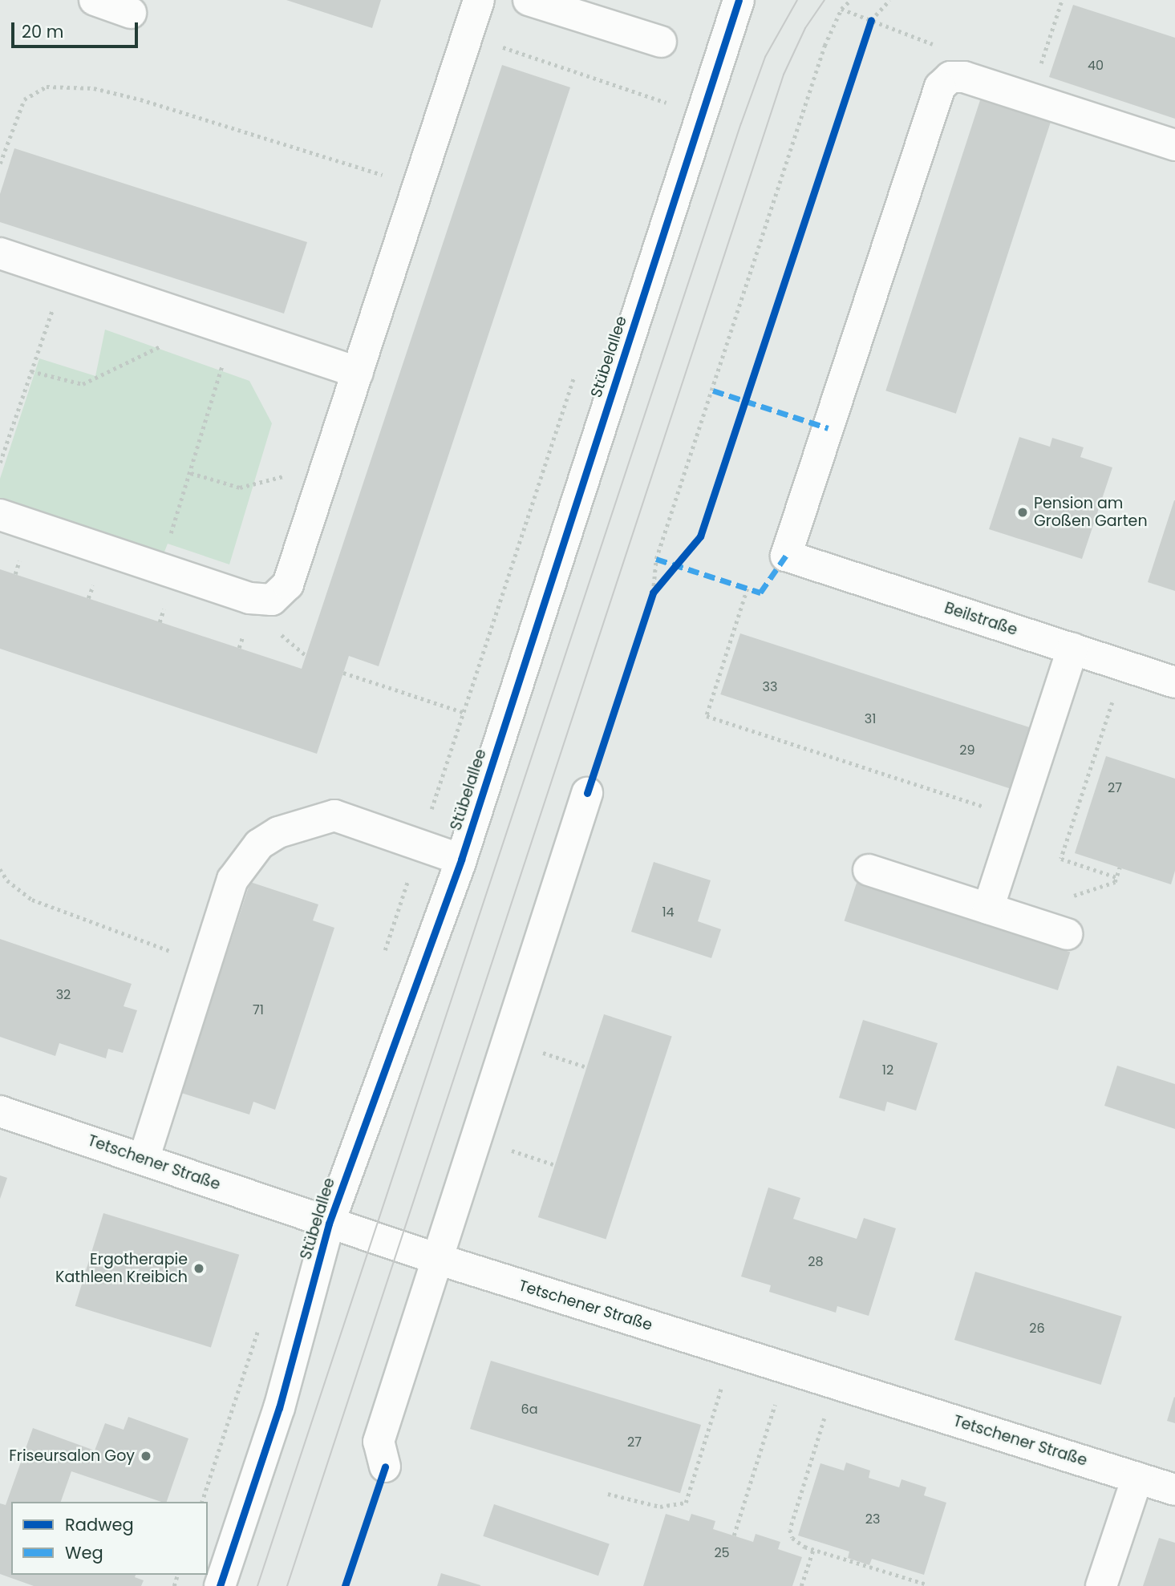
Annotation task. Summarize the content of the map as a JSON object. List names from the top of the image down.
{
  "streets": {
    "street": ["Stübelallee", "Beilstraße", "Tetschener Straße"]
  },
  "crossings": [
    ["Stübelallee", "Tetschener Straße"]
  ],
  "places": ["Pension am Großen Garten", "Ergotherapie Kathleen Kreibich", "Friseursalon Goy"],
  "house_numbers": [
    "40",
    "33",
    "31",
    "29",
    "27",
    "14",
    "32",
    "71",
    "12",
    "28",
    "26",
    "6a",
    "27",
    "23",
    "25"
  ],
  "legend": ["Radweg", "Weg"],
  "scale_bar": "20 m"
}
